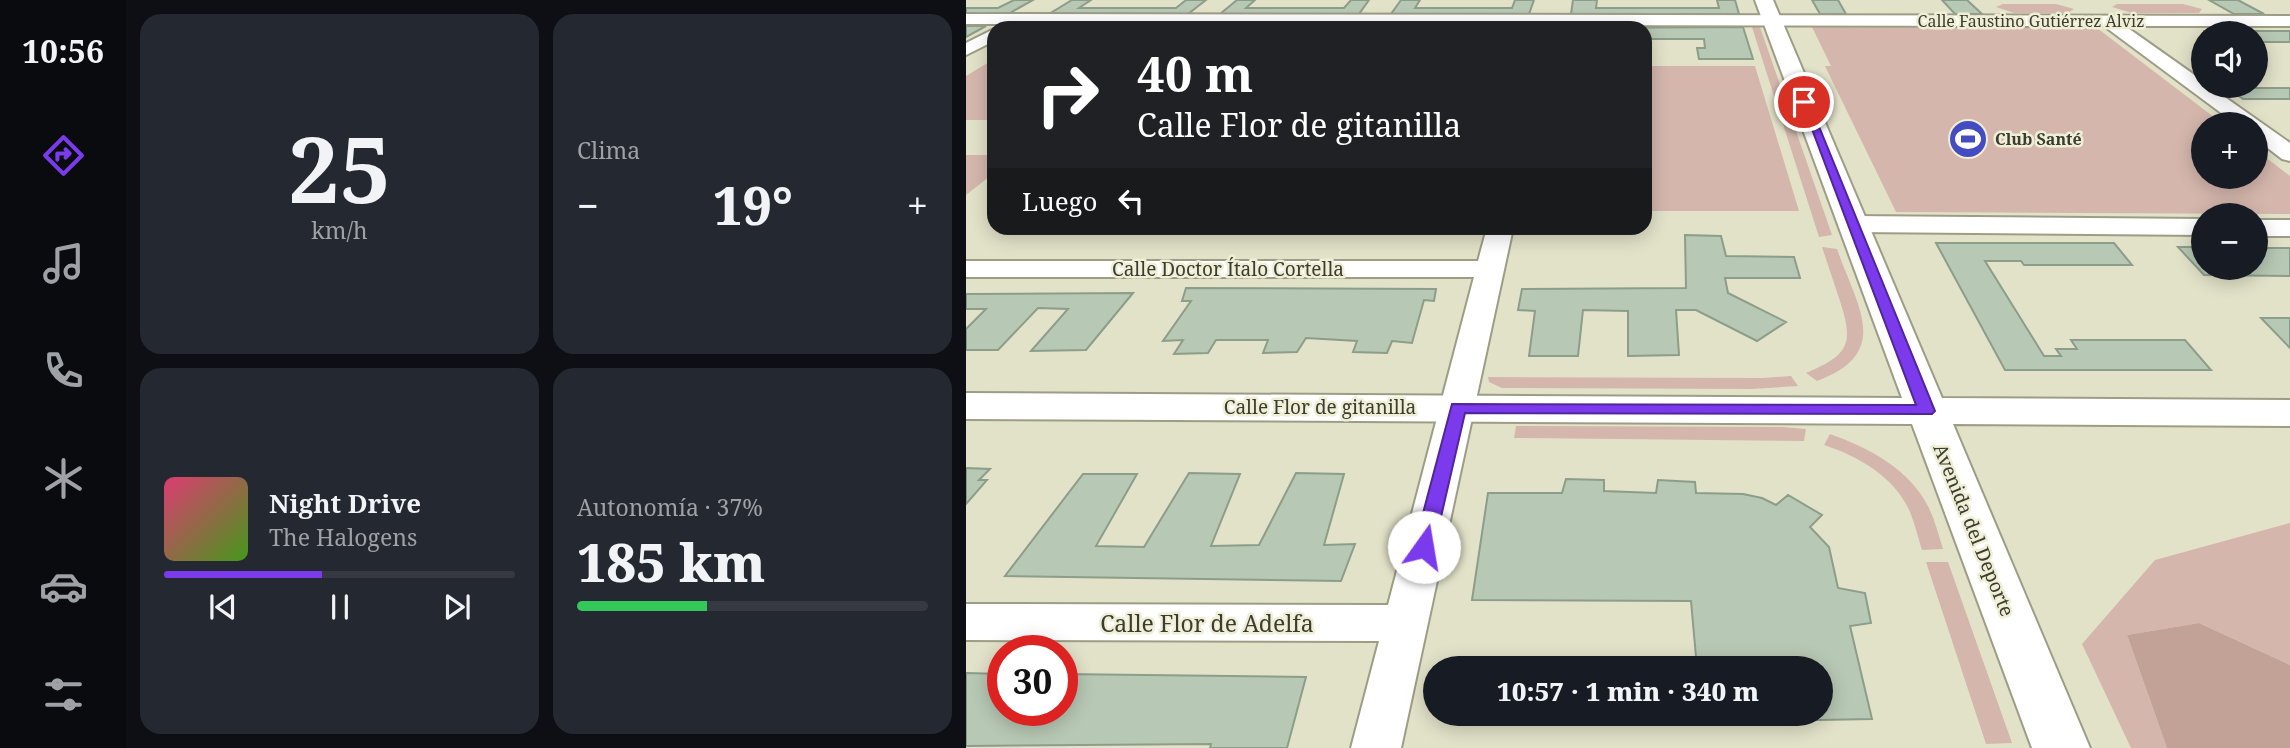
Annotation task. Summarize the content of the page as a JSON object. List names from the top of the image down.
{
  "streets": {
    "street": [
      "Calle Faustino Gutiérrez Alviz",
      "Calle Doctor Ítalo Cortella",
      "Calle Flor de gitanilla",
      "Avenida del Deporte",
      "Calle Flor de Adelfa"
    ]
  },
  "crossings": [
    ["Calle Faustino Gutiérrez Alviz", "Avenida del Deporte"],
    ["Calle Flor de gitanilla", "Avenida del Deporte"]
  ],
  "places": {
    "sports": ["Club Santé"]
  },
  "page": {
    "tabs": "10:56",
    "tile": [
      ["25", "km/h"],
      "Clima",
      ["Autonomía · 37%", "185 km"]
    ],
    "map_buttons": ["+", "−"],
    "turn": ["40 m", "Calle Flor de gitanilla"],
    "then": "Luego",
    "heat": ["−", "19°", "+"],
    "song": ["Night Drive", "The Halogens"],
    "limit": "30",
    "trip": "10:57 · 1 min · 340 m"
  }
}
